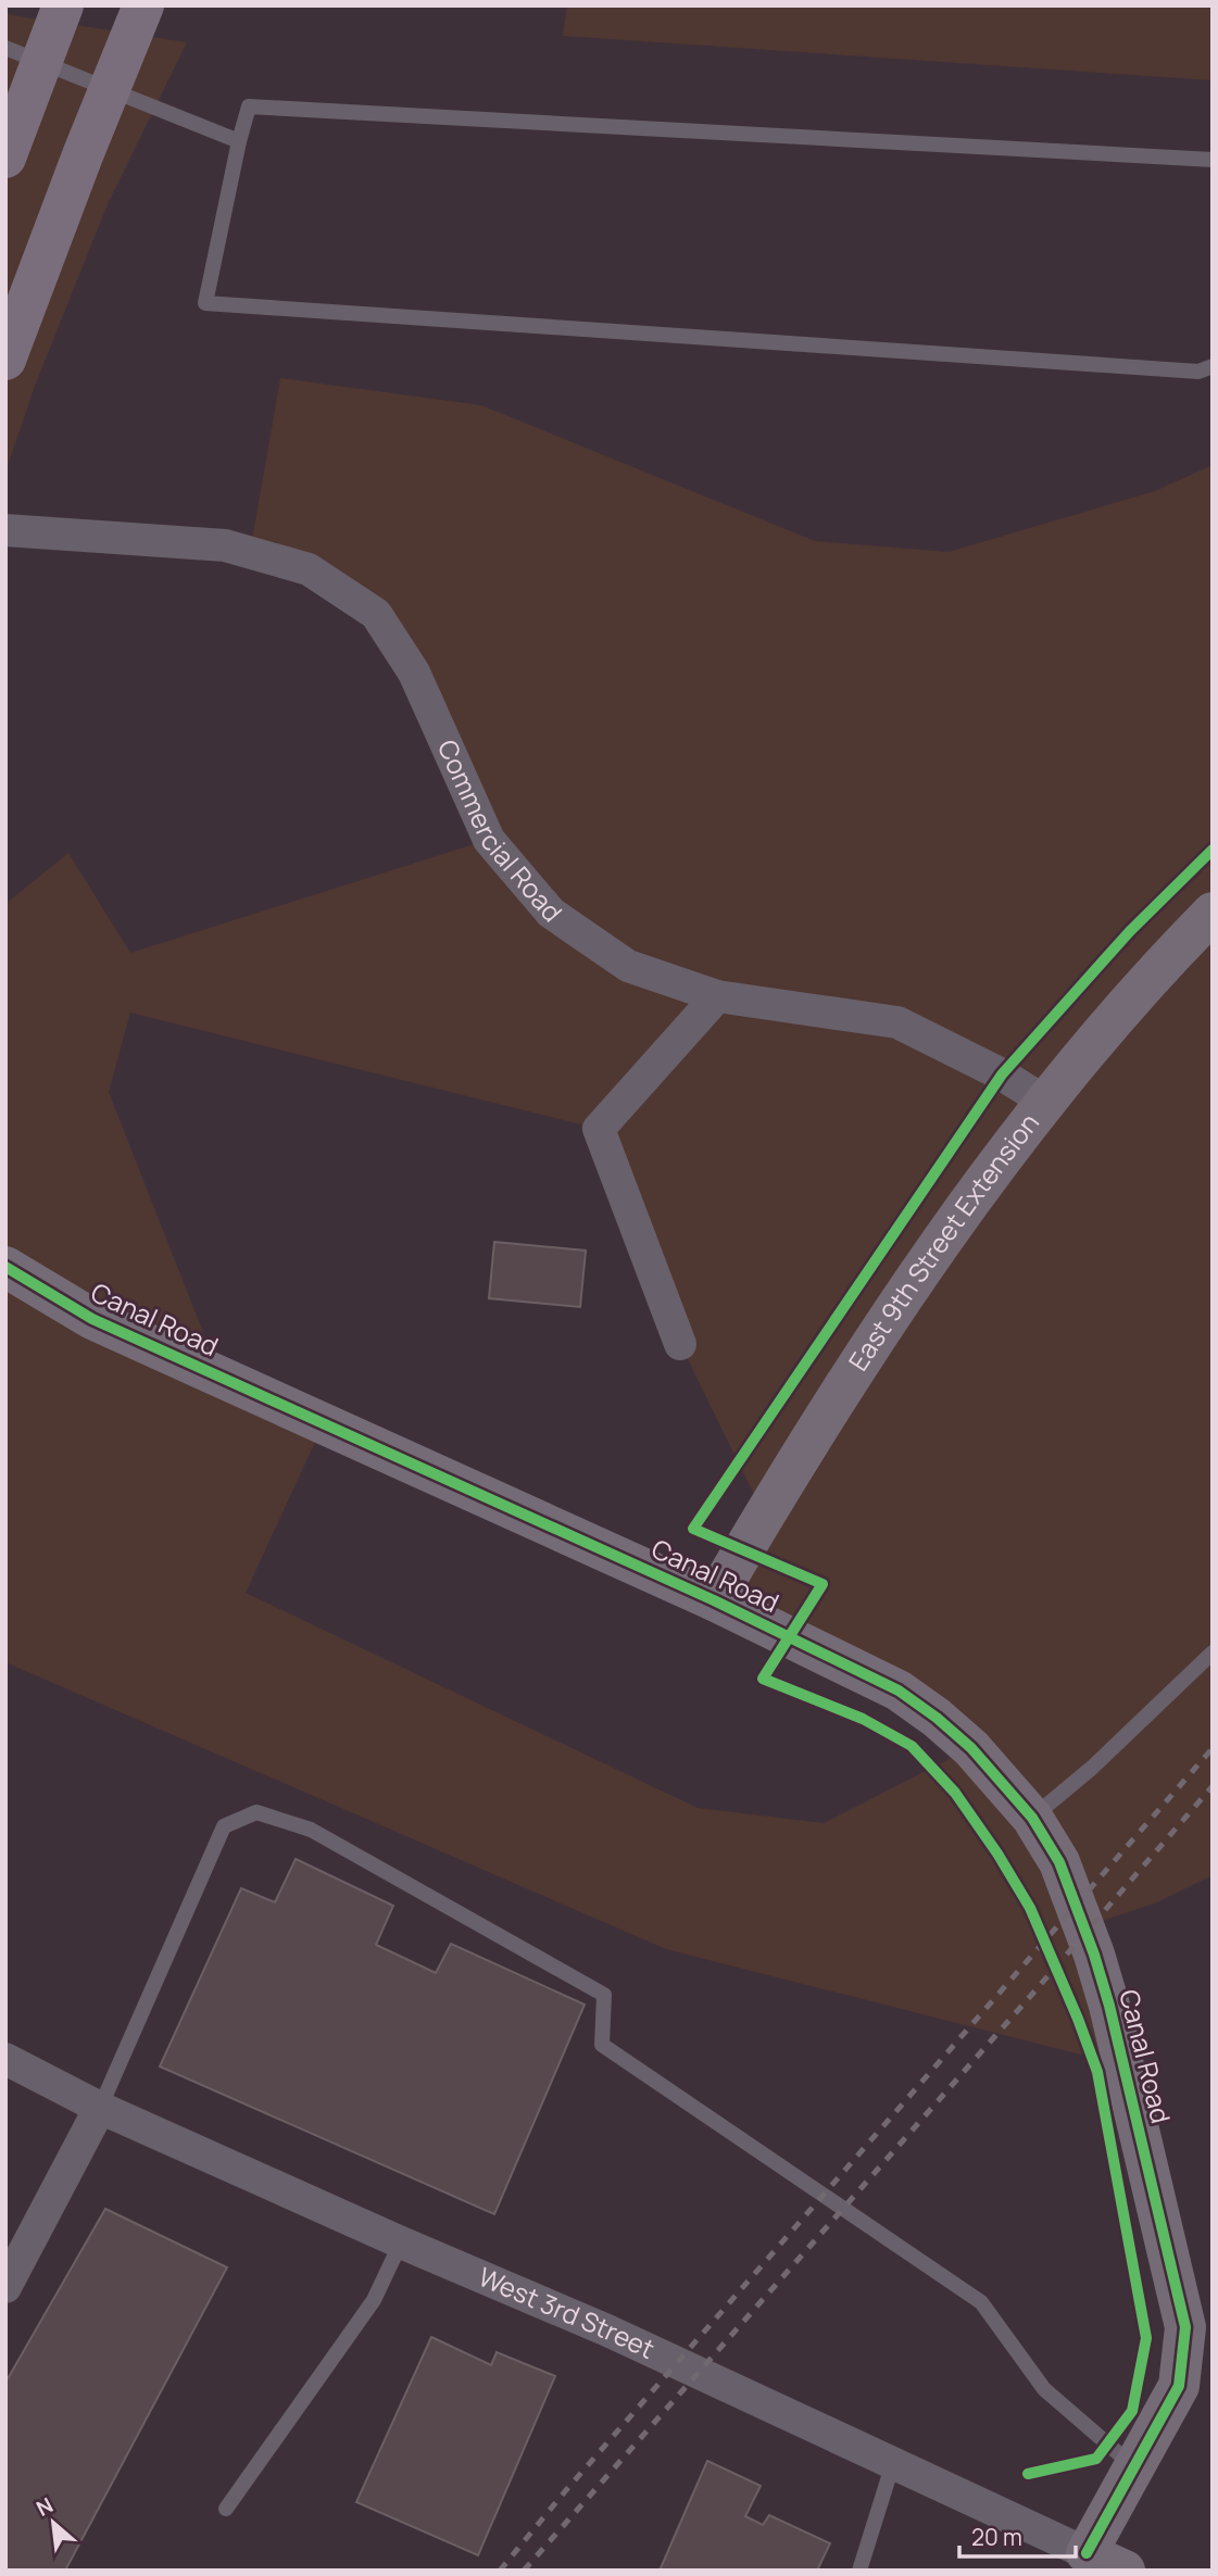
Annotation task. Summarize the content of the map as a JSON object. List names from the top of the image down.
{
  "streets": {
    "street": [
      "Commercial Road",
      "East 9th Street Extension",
      "Canal Road",
      "West 3rd Street"
    ]
  },
  "crossings": [
    ["Commercial Road", "East 9th Street Extension"],
    ["East 9th Street Extension", "Canal Road"],
    ["Canal Road", "West 3rd Street"]
  ],
  "scale_bar": "20 m",
  "north": "top left"
}
